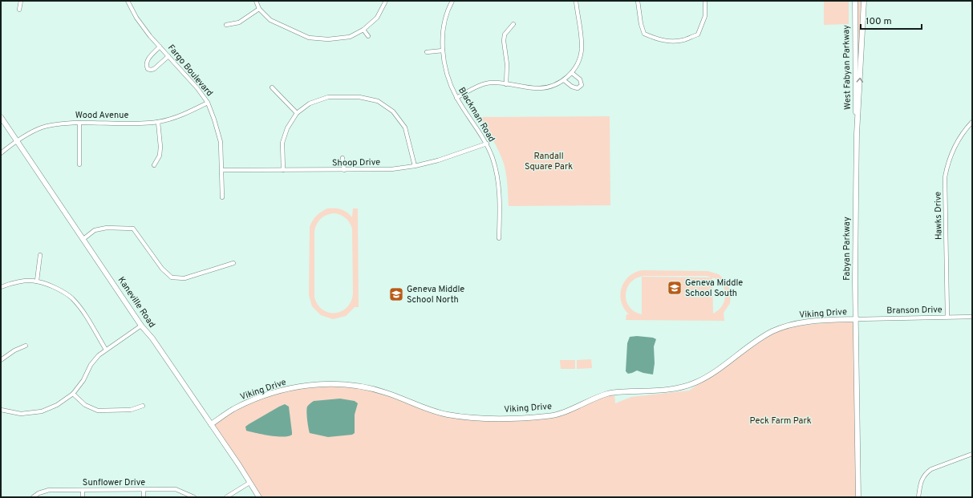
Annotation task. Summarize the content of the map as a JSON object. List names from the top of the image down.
{
  "streets": {
    "main road": [
      "West Fabyan Parkway",
      "Fabyan Parkway",
      "Kaneville Road",
      "Viking Drive"
    ],
    "street": [
      "Fargo Boulevard",
      "Blackman Road",
      "Wood Avenue",
      "Shoop Drive",
      "Hawks Drive",
      "Branson Drive",
      "Sunflower Drive"
    ]
  },
  "crossings": [
    ["West Fabyan Parkway", "Fabyan Parkway"],
    ["Fargo Boulevard", "Wood Avenue"],
    ["Fargo Boulevard", "Shoop Drive"],
    ["Blackman Road", "Shoop Drive"],
    ["Wood Avenue", "Kaneville Road"],
    ["Hawks Drive", "Branson Drive"],
    ["Fabyan Parkway", "Branson Drive"],
    ["Fabyan Parkway", "Viking Drive"],
    ["Kaneville Road", "Viking Drive"],
    ["Branson Drive", "Viking Drive"]
  ],
  "parks": ["Randall Square Park", "Peck Farm Park"],
  "places": {
    "school or university": ["Geneva Middle School South", "Geneva Middle School North"]
  },
  "scale_bar": "100 m"
}
